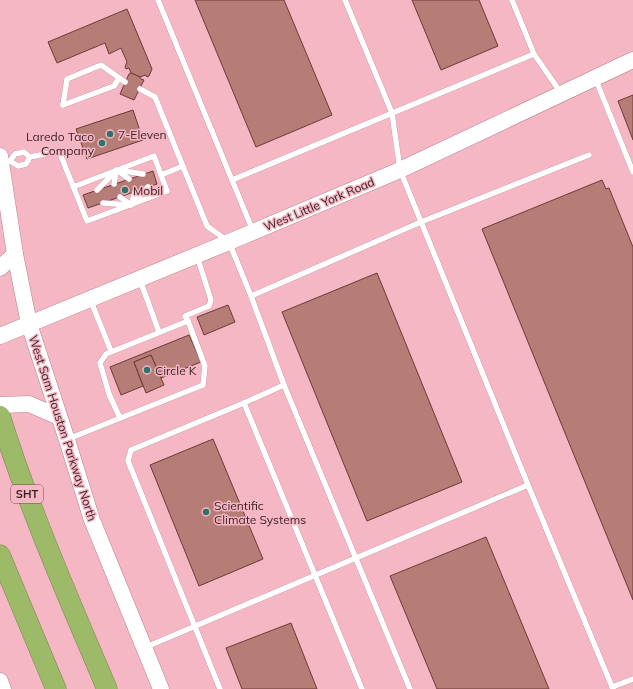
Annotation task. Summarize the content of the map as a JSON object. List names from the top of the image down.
{
  "streets": {
    "highway": ["SHT"],
    "main road": ["West Little York Road", "West Sam Houston Parkway North"]
  },
  "crossings": [
    ["West Little York Road", "West Sam Houston Parkway North"]
  ],
  "places": [
    "7-Eleven",
    "Laredo Taco Company",
    "Mobil",
    "Circle K",
    "Scientific Climate Systems"
  ]
}
